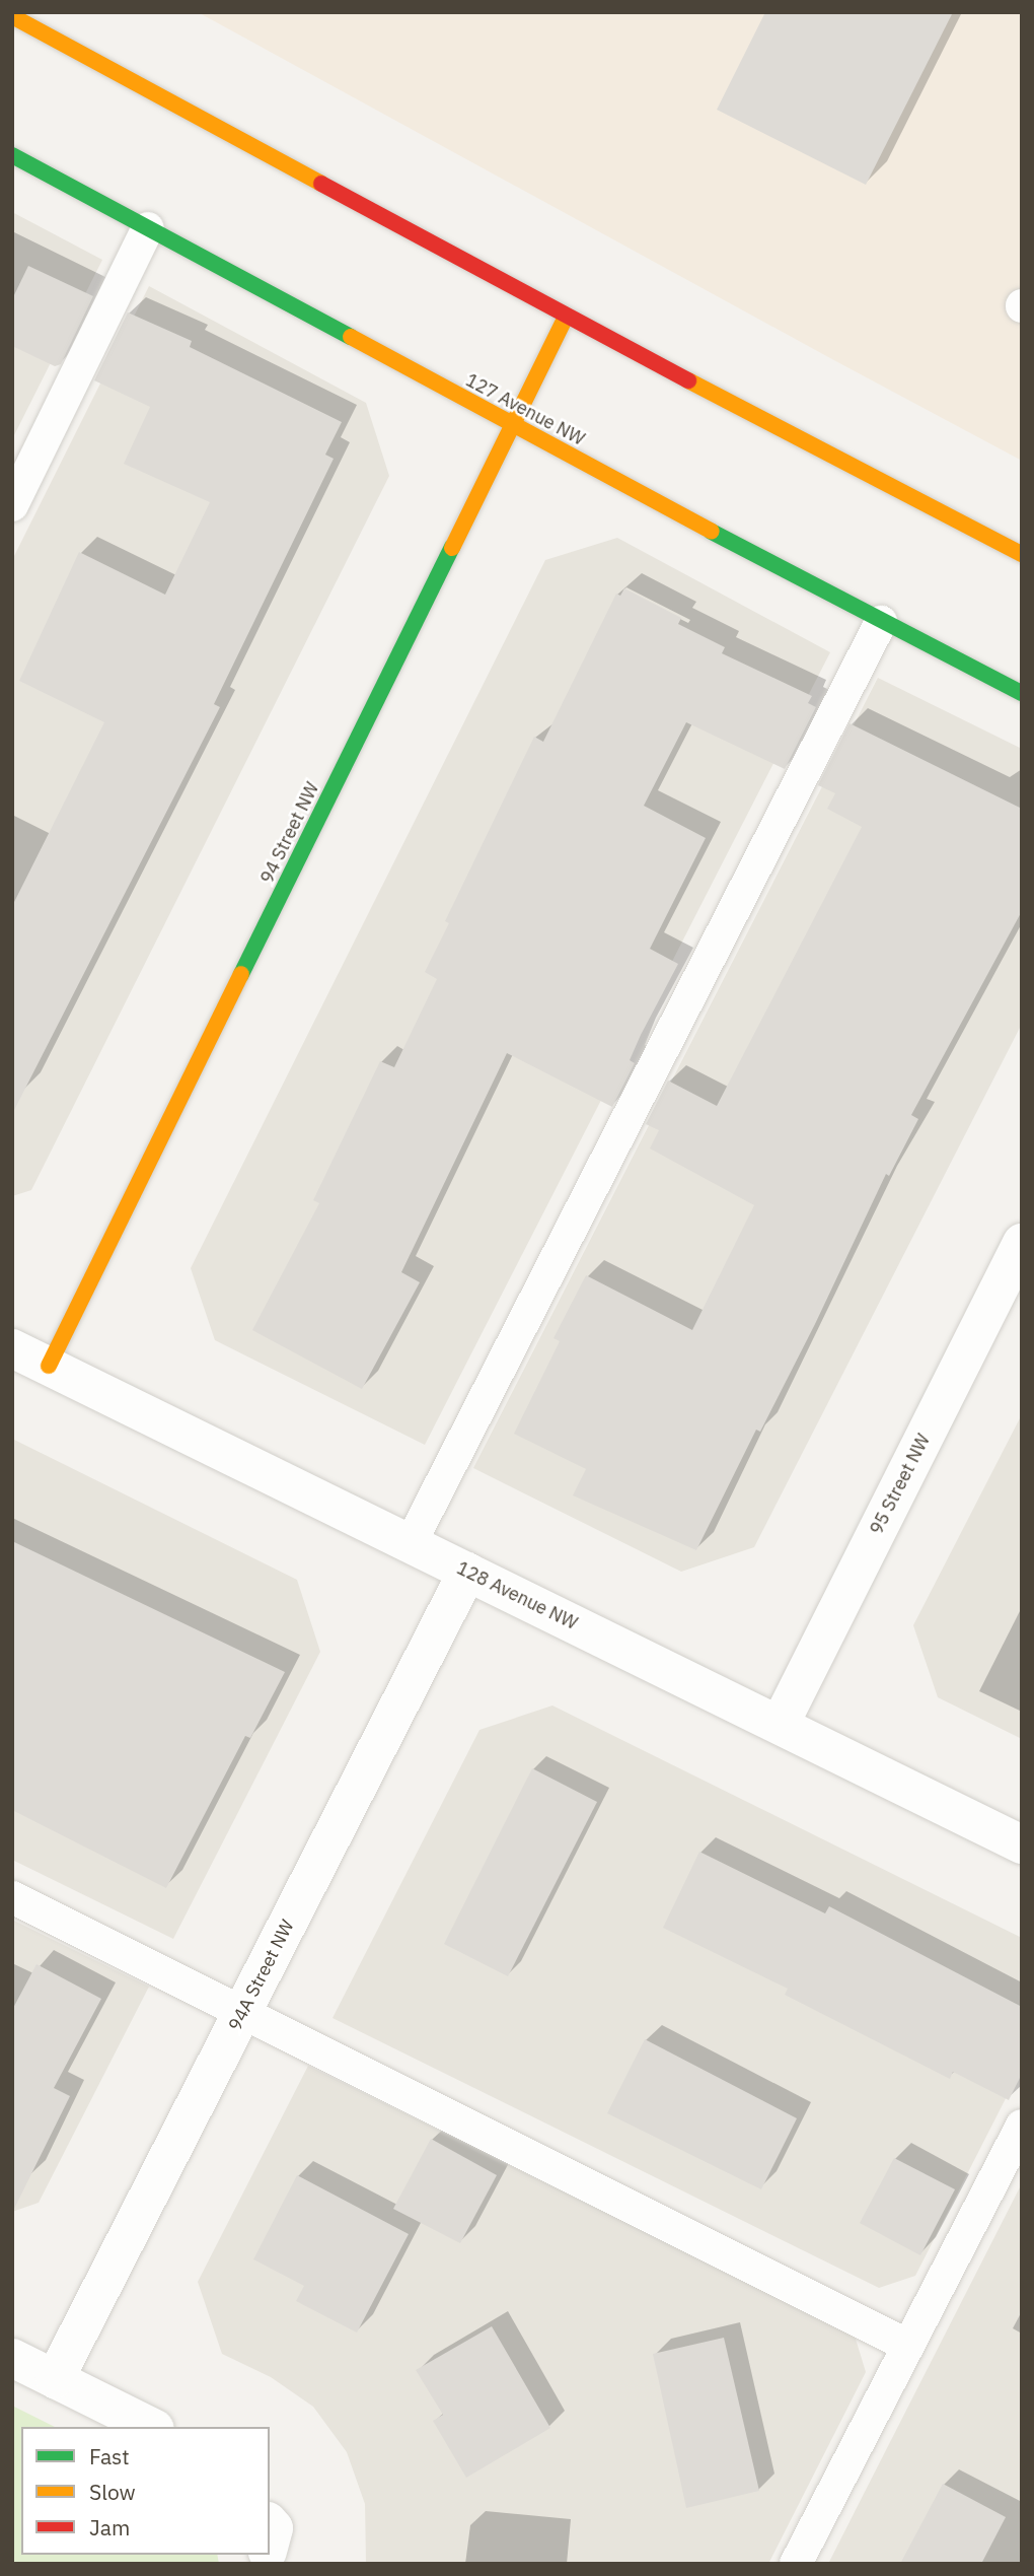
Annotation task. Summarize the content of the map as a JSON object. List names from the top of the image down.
{
  "streets": {
    "street": [
      "127 Avenue NW",
      "94 Street NW",
      "95 Street NW",
      "128 Avenue NW",
      "94A Street NW"
    ]
  },
  "crossings": [
    ["127 Avenue NW", "94 Street NW"],
    ["94 Street NW", "128 Avenue NW"],
    ["95 Street NW", "128 Avenue NW"],
    ["128 Avenue NW", "94A Street NW"]
  ],
  "legend": ["Fast", "Slow", "Jam"]
}
